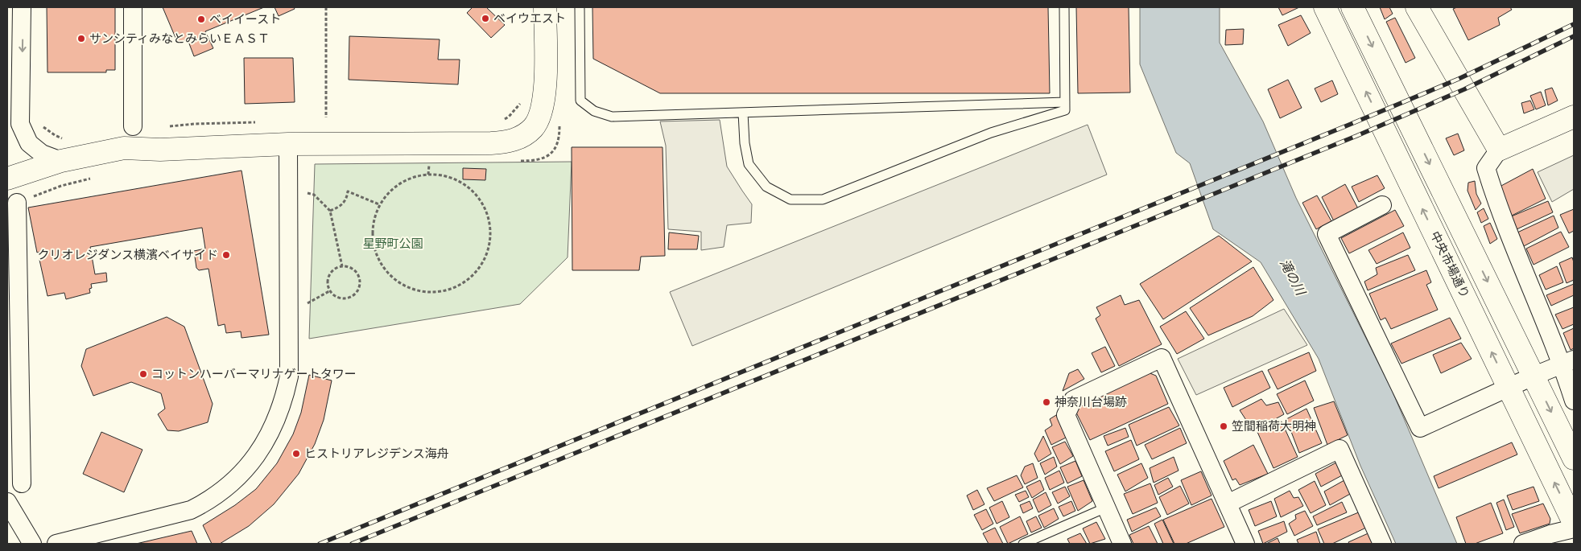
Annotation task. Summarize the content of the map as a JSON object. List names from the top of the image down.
{
  "streets": {
    "street": ["中央市場通り"]
  },
  "water": ["滝の川"],
  "parks": ["星野町公園"],
  "places": [
    "ベイウエスト",
    "ベイイースト",
    "サンシティみなとみらいＥＡＳＴ",
    "クリオレジダンス横濱ベイサイド",
    "コットンハーバーマリナゲートタワー",
    "神奈川台場跡",
    "笠間稲荷大明神",
    "ヒストリアレジデンス海舟"
  ]
}
